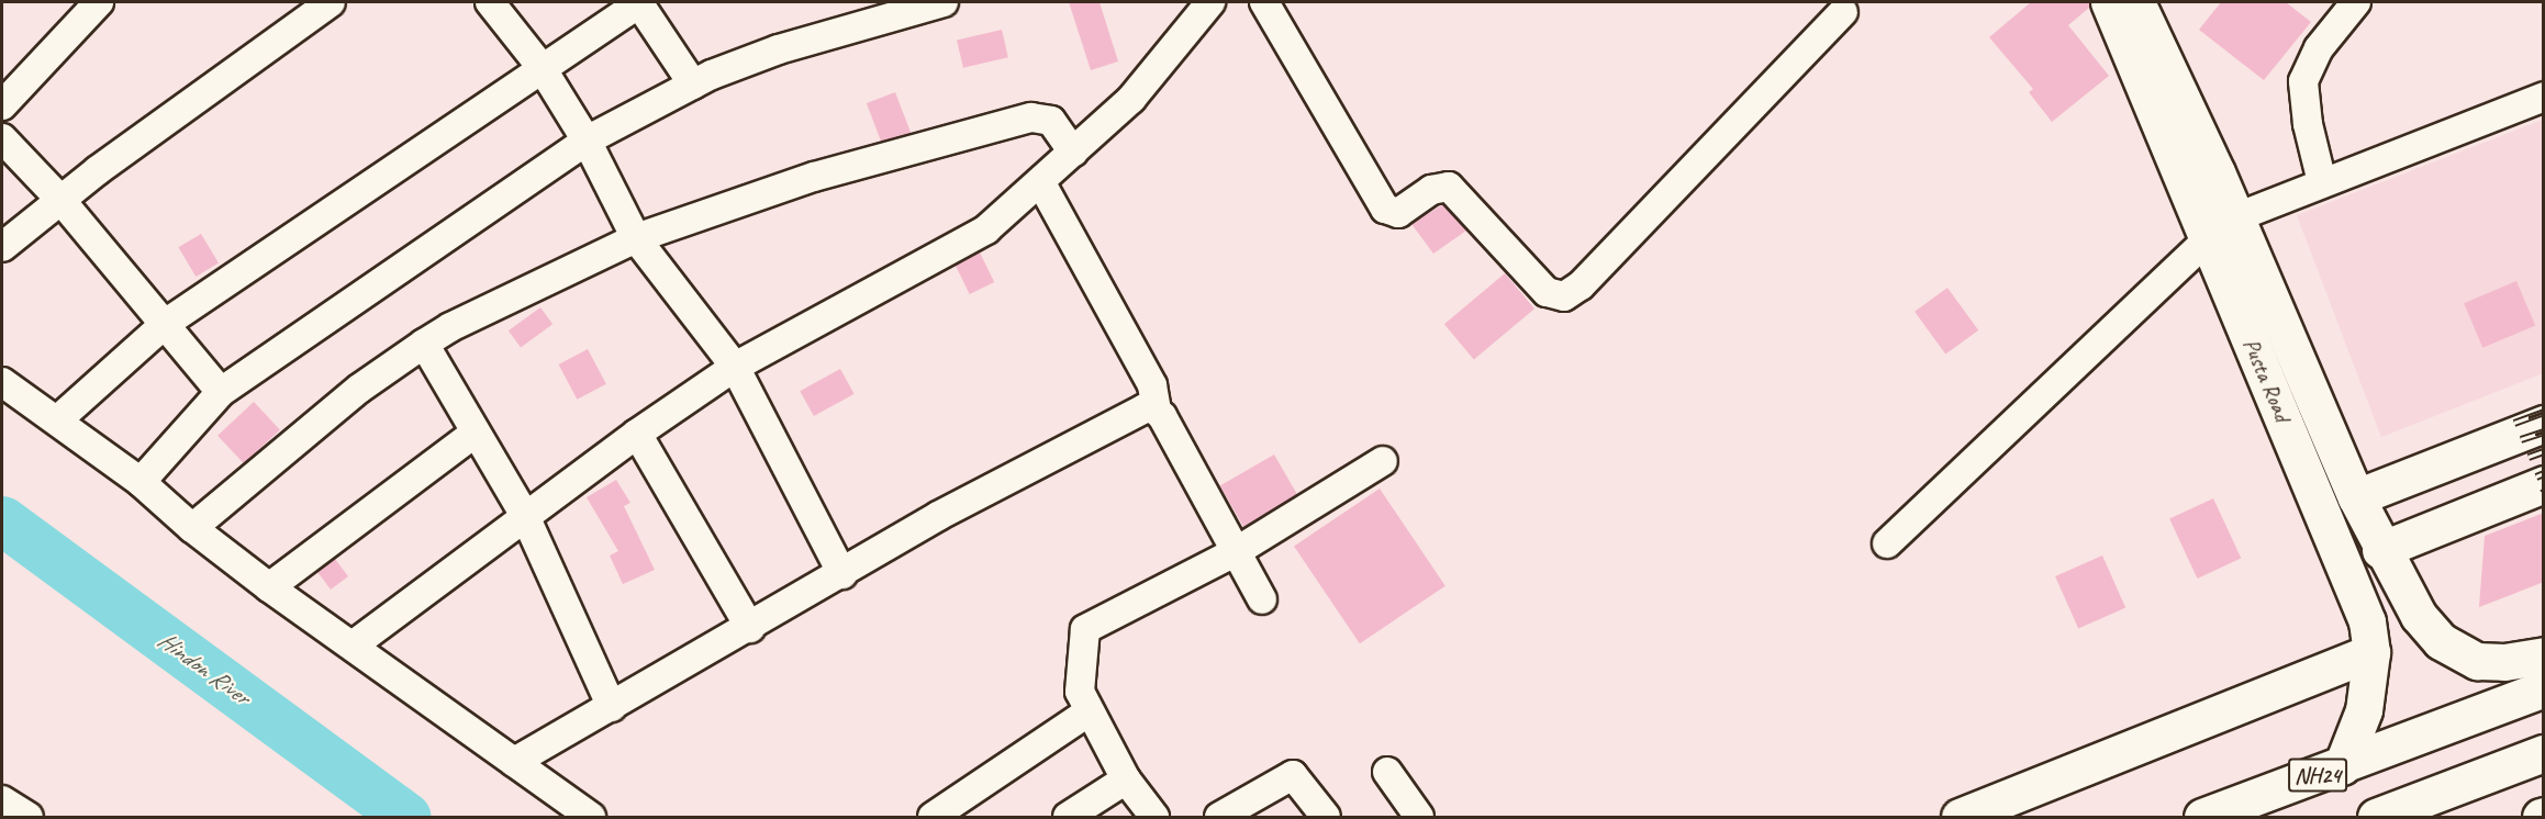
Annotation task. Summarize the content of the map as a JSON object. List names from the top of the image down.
{
  "streets": {
    "main road": ["Pusta Road", "NH24"]
  },
  "crossings": [
    ["Pusta Road", "NH24"]
  ],
  "water": ["Hindon River"]
}
